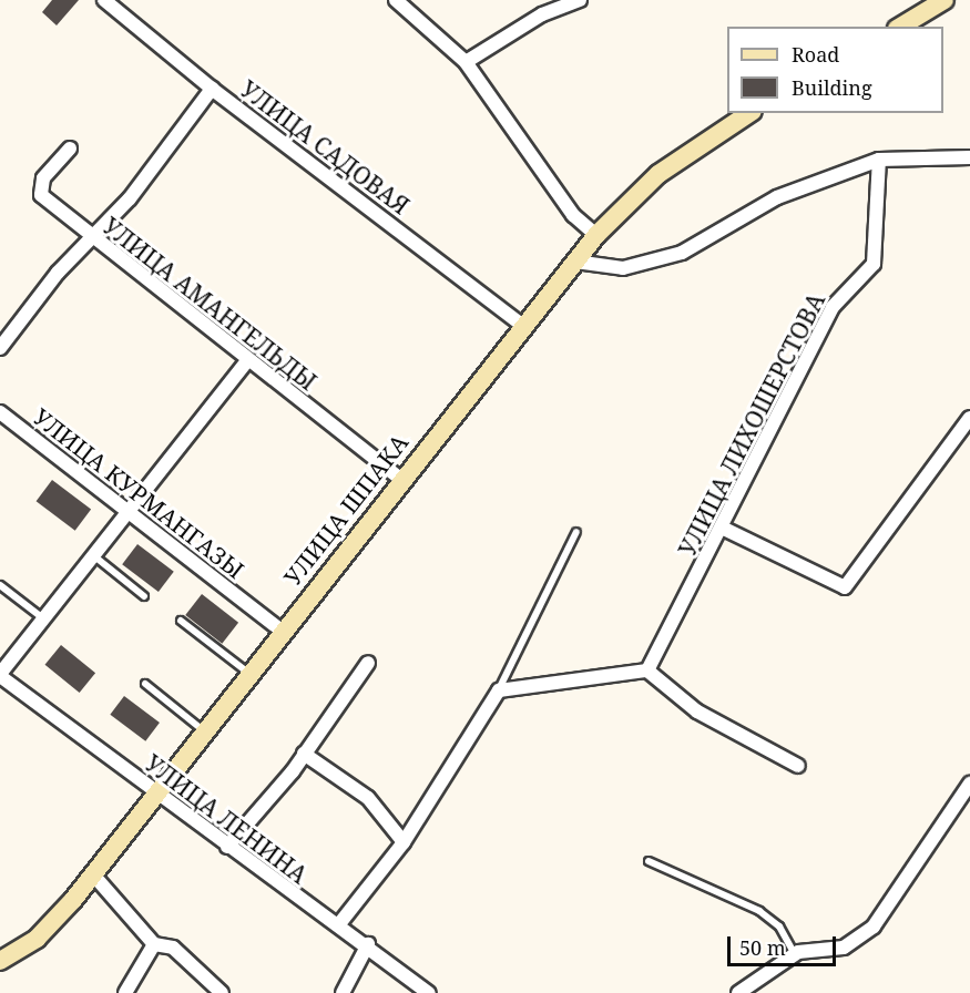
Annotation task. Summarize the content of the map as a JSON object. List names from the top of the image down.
{
  "streets": {
    "street": [
      "УЛИЦА САДОВАЯ",
      "УЛИЦА АМАНГЕЛЬДЫ",
      "УЛИЦА ЛИХОШЕРСТОВА",
      "УЛИЦА КУРМАНГАЗЫ",
      "УЛИЦА ШПАКА",
      "УЛИЦА ЛЕНИНА"
    ]
  },
  "crossings": [
    ["УЛИЦА САДОВАЯ", "УЛИЦА ШПАКА"],
    ["УЛИЦА АМАНГЕЛЬДЫ", "УЛИЦА ШПАКА"],
    ["УЛИЦА КУРМАНГАЗЫ", "УЛИЦА ШПАКА"],
    ["УЛИЦА ШПАКА", "УЛИЦА ЛЕНИНА"]
  ],
  "legend": ["Road", "Building"],
  "scale_bar": "50 m"
}
